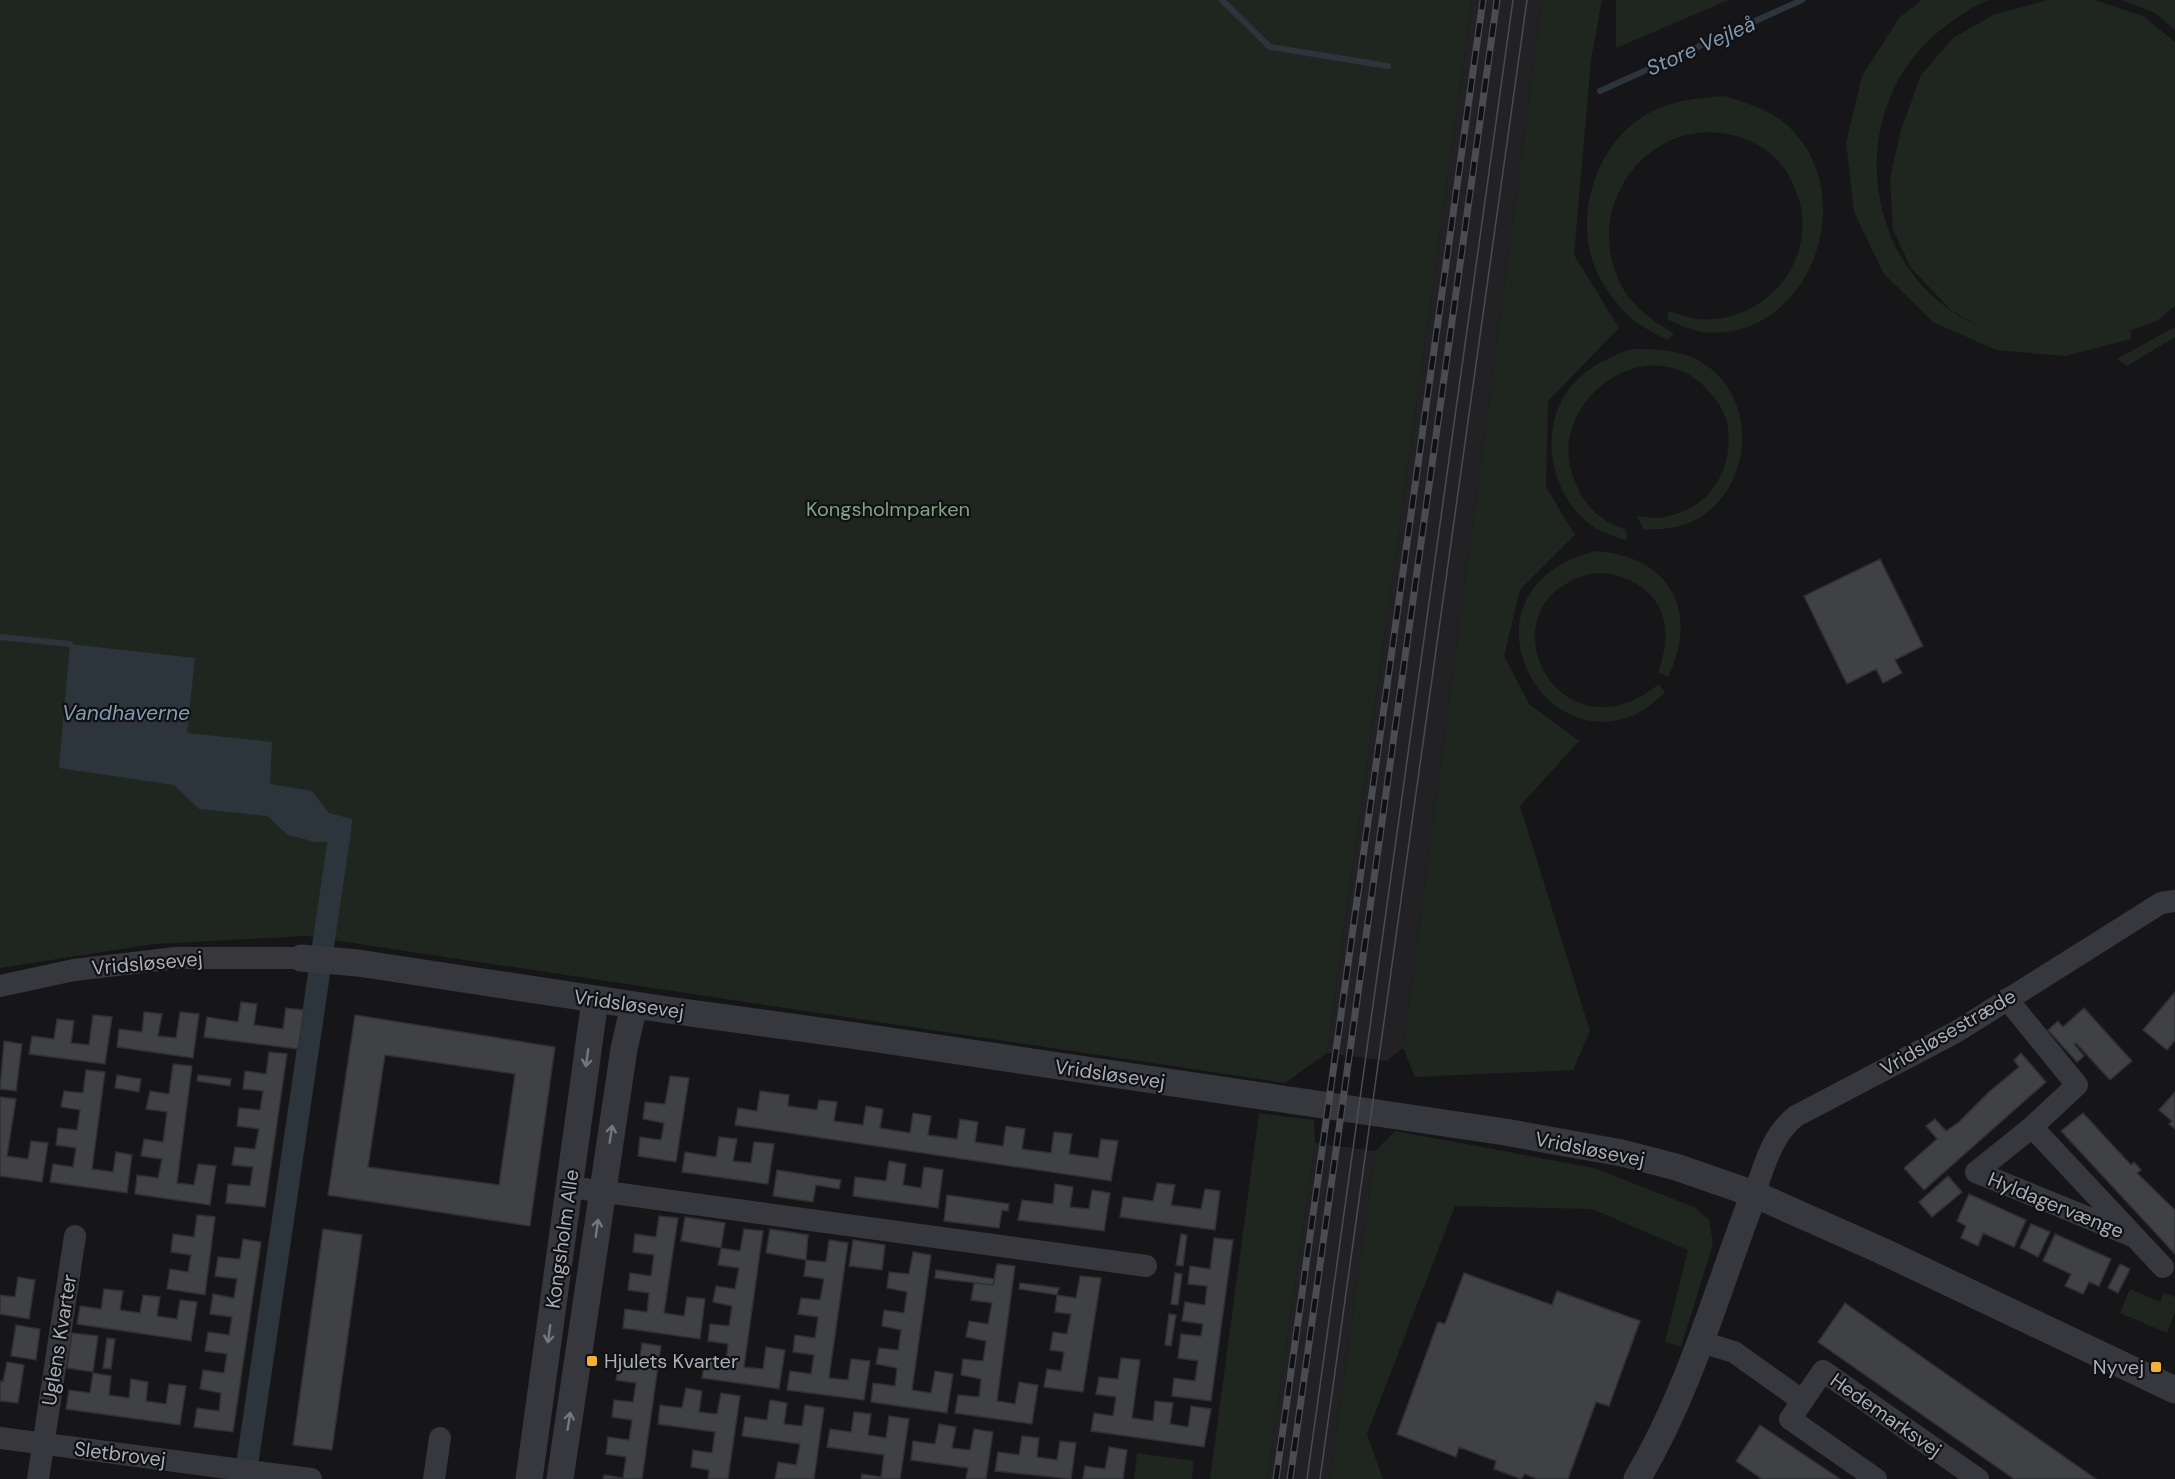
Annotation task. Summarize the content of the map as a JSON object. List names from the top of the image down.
{
  "streets": {
    "street": [
      "Vridsløsevej",
      "Vridsløsestræde",
      "Hyldagervænge",
      "Kongsholm Alle",
      "Uglens Kvarter",
      "Hedemarksvej",
      "Sletbrovej"
    ]
  },
  "crossings": [
    ["Vridsløsevej", "Vridsløsestræde"],
    ["Vridsløsevej", "Kongsholm Alle"],
    ["Vridsløsestræde", "Hyldagervænge"],
    ["Uglens Kvarter", "Sletbrovej"]
  ],
  "water": ["Store Vejleå", "Vandhaverne"],
  "parks": ["Kongsholmparken"],
  "places": {
    "transit": ["Hjulets Kvarter", "Nyvej"]
  }
}
